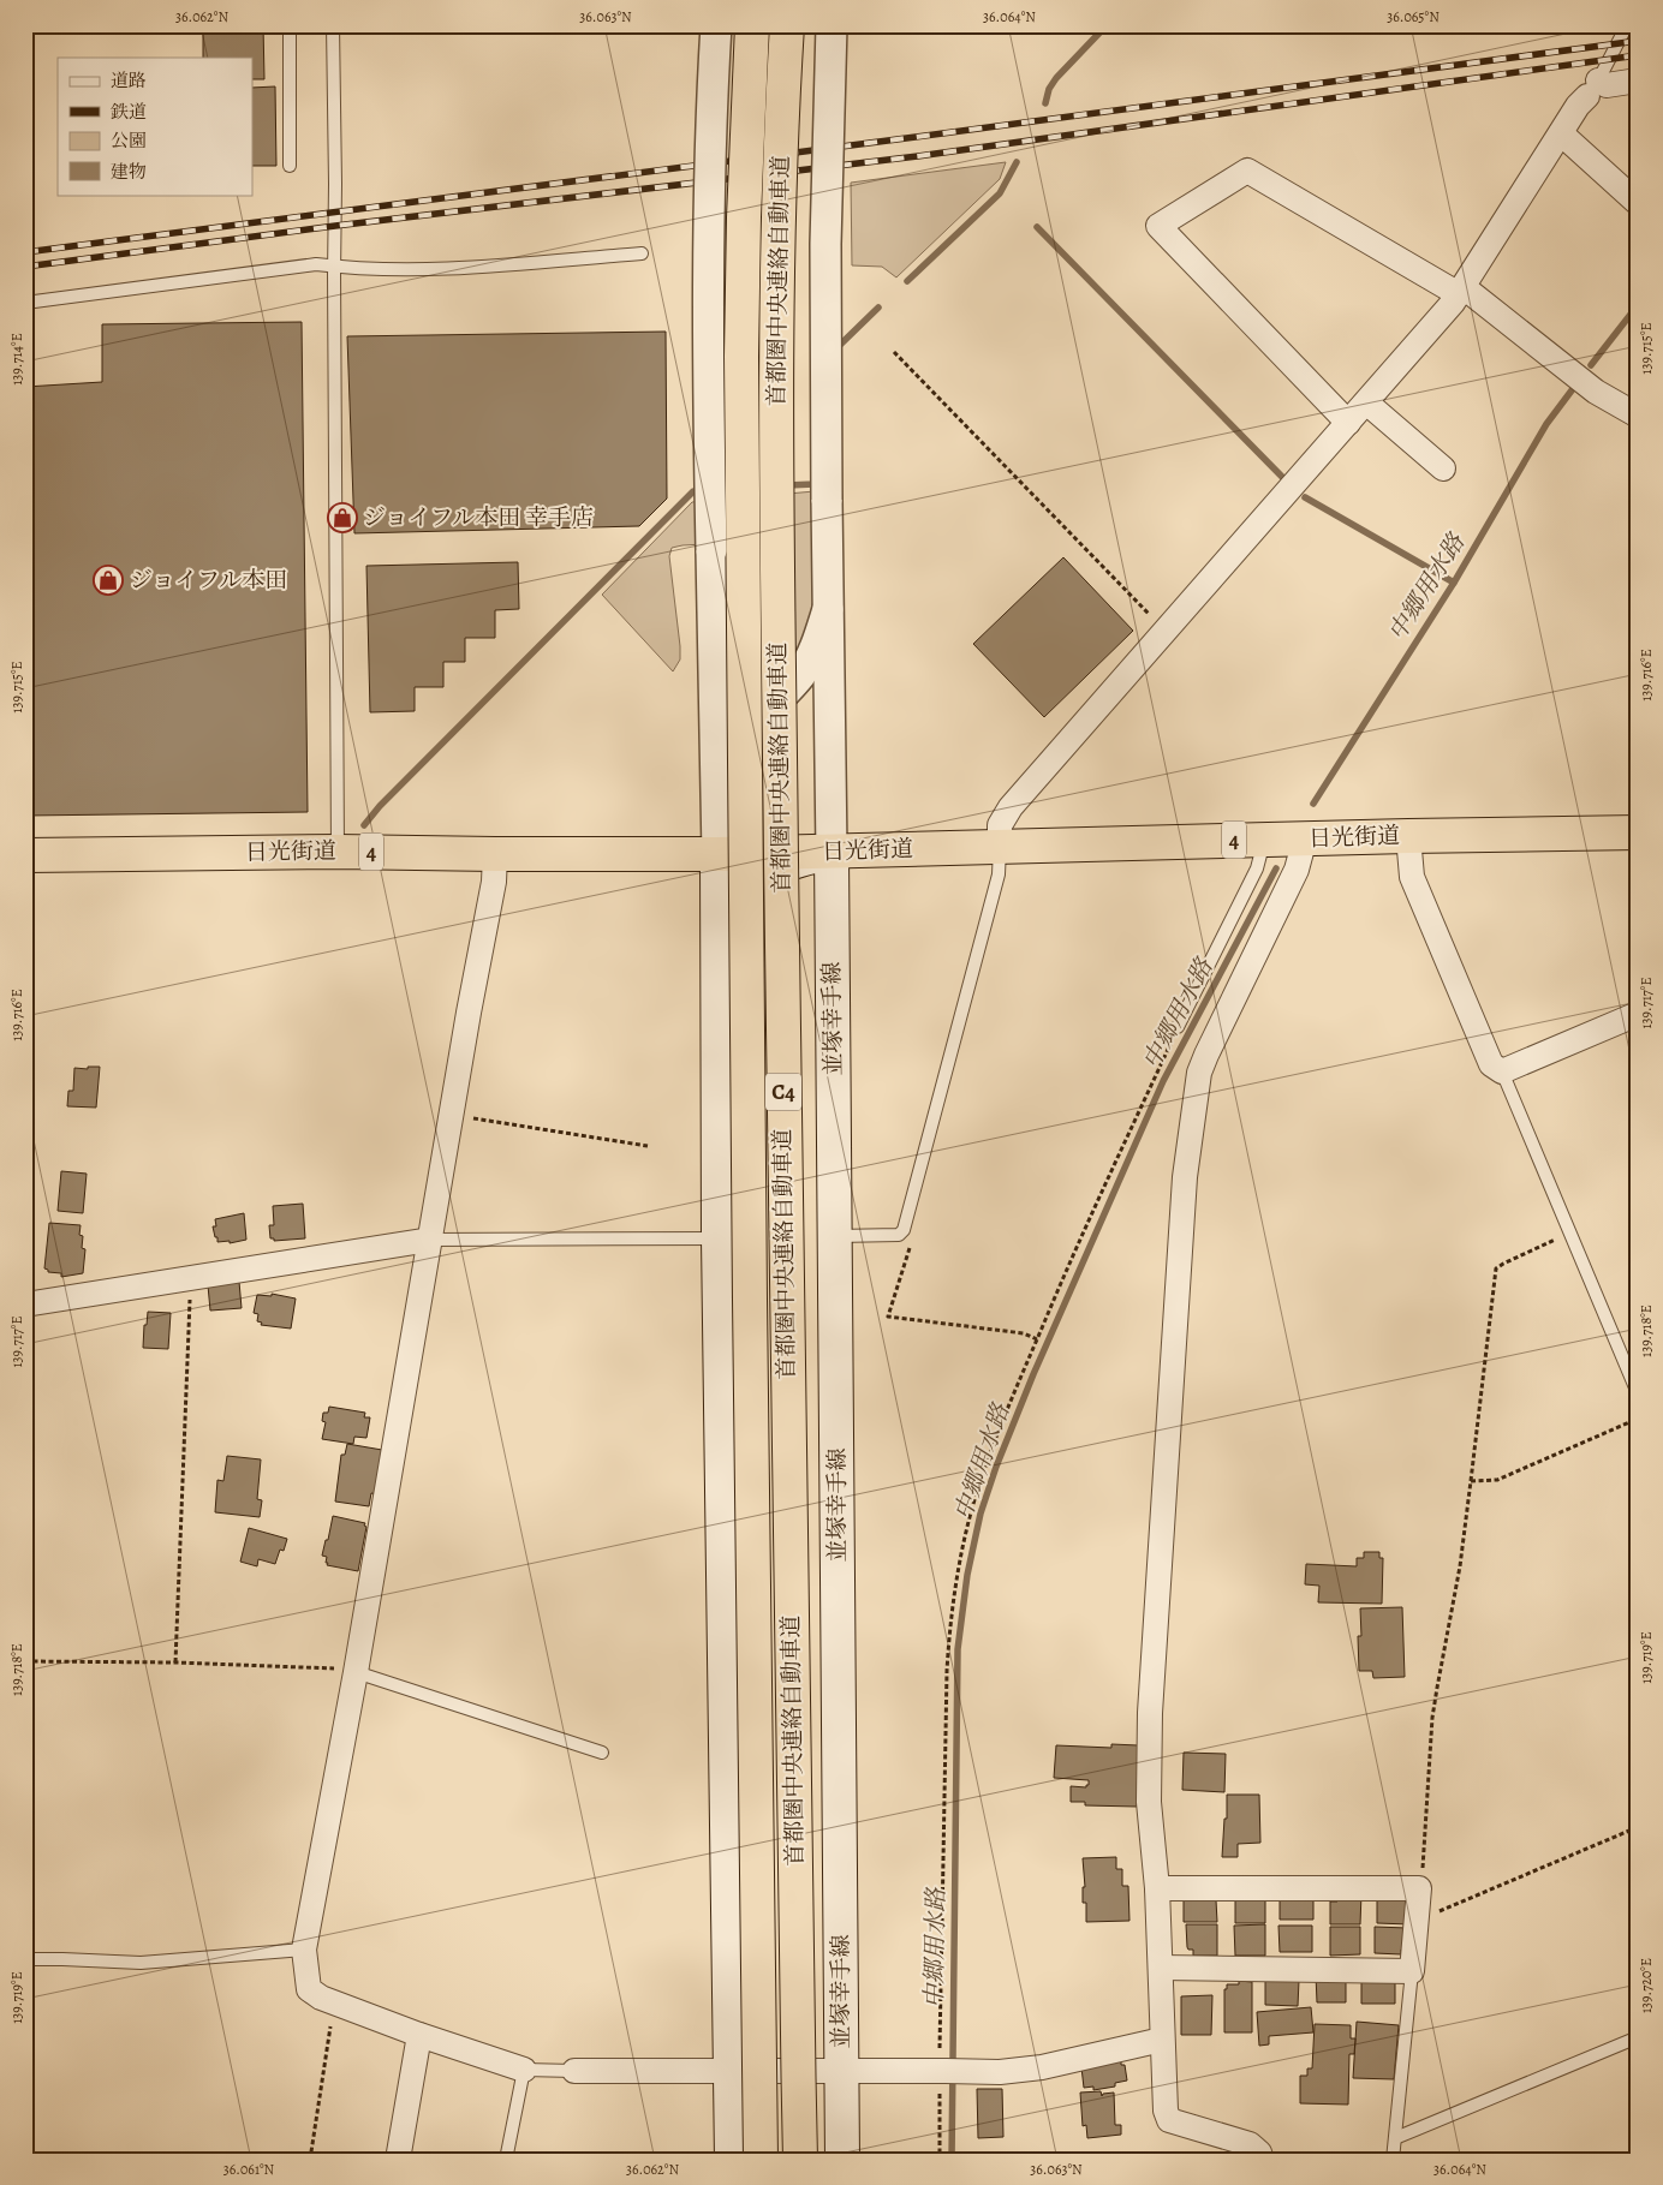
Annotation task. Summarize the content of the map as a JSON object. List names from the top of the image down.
{
  "streets": {
    "highway": [
      "首都圏中央連絡自動車道",
      "日光街道",
      "4",
      "C4"
    ],
    "main road": ["並塚幸手線"]
  },
  "crossings": [
    ["日光街道", "並塚幸手線"]
  ],
  "water": ["中郷用水路"],
  "places": {
    "shop": ["ジョイフル本田 幸手店", "ジョイフル本田"]
  },
  "legend": [
    "道路",
    "鉄道",
    "公園",
    "建物"
  ],
  "coordinates": [
    "36.062°N",
    "36.063°N",
    "36.064°N",
    "36.065°N",
    "139.715°E",
    "139.714°E",
    "139.716°E",
    "139.717°E",
    "139.718°E",
    "139.719°E",
    "139.720°E",
    "36.061°N"
  ]
}
